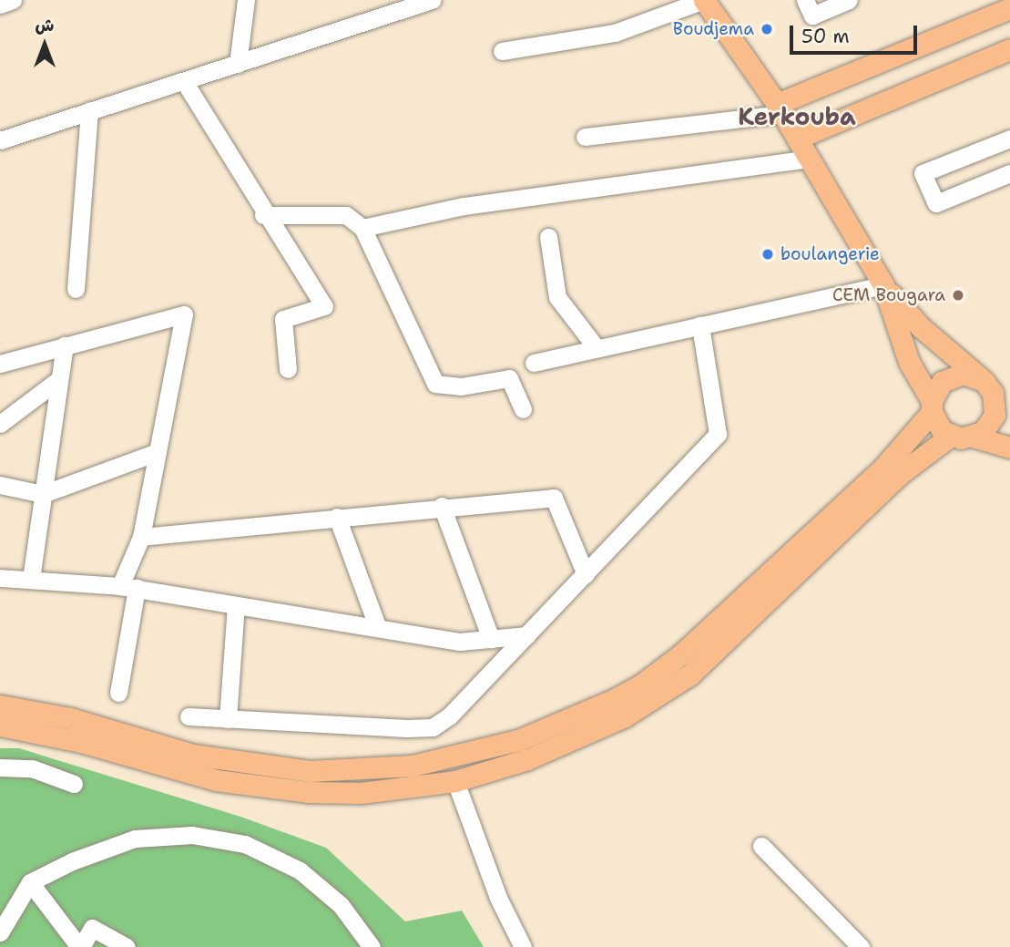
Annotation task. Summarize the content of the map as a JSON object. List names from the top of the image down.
{
  "districts": ["Kerkouba"],
  "places": ["Boudjema", "boulangerie", "CEM Bougara"],
  "scale_bar": "50 m",
  "north": "top"
}
